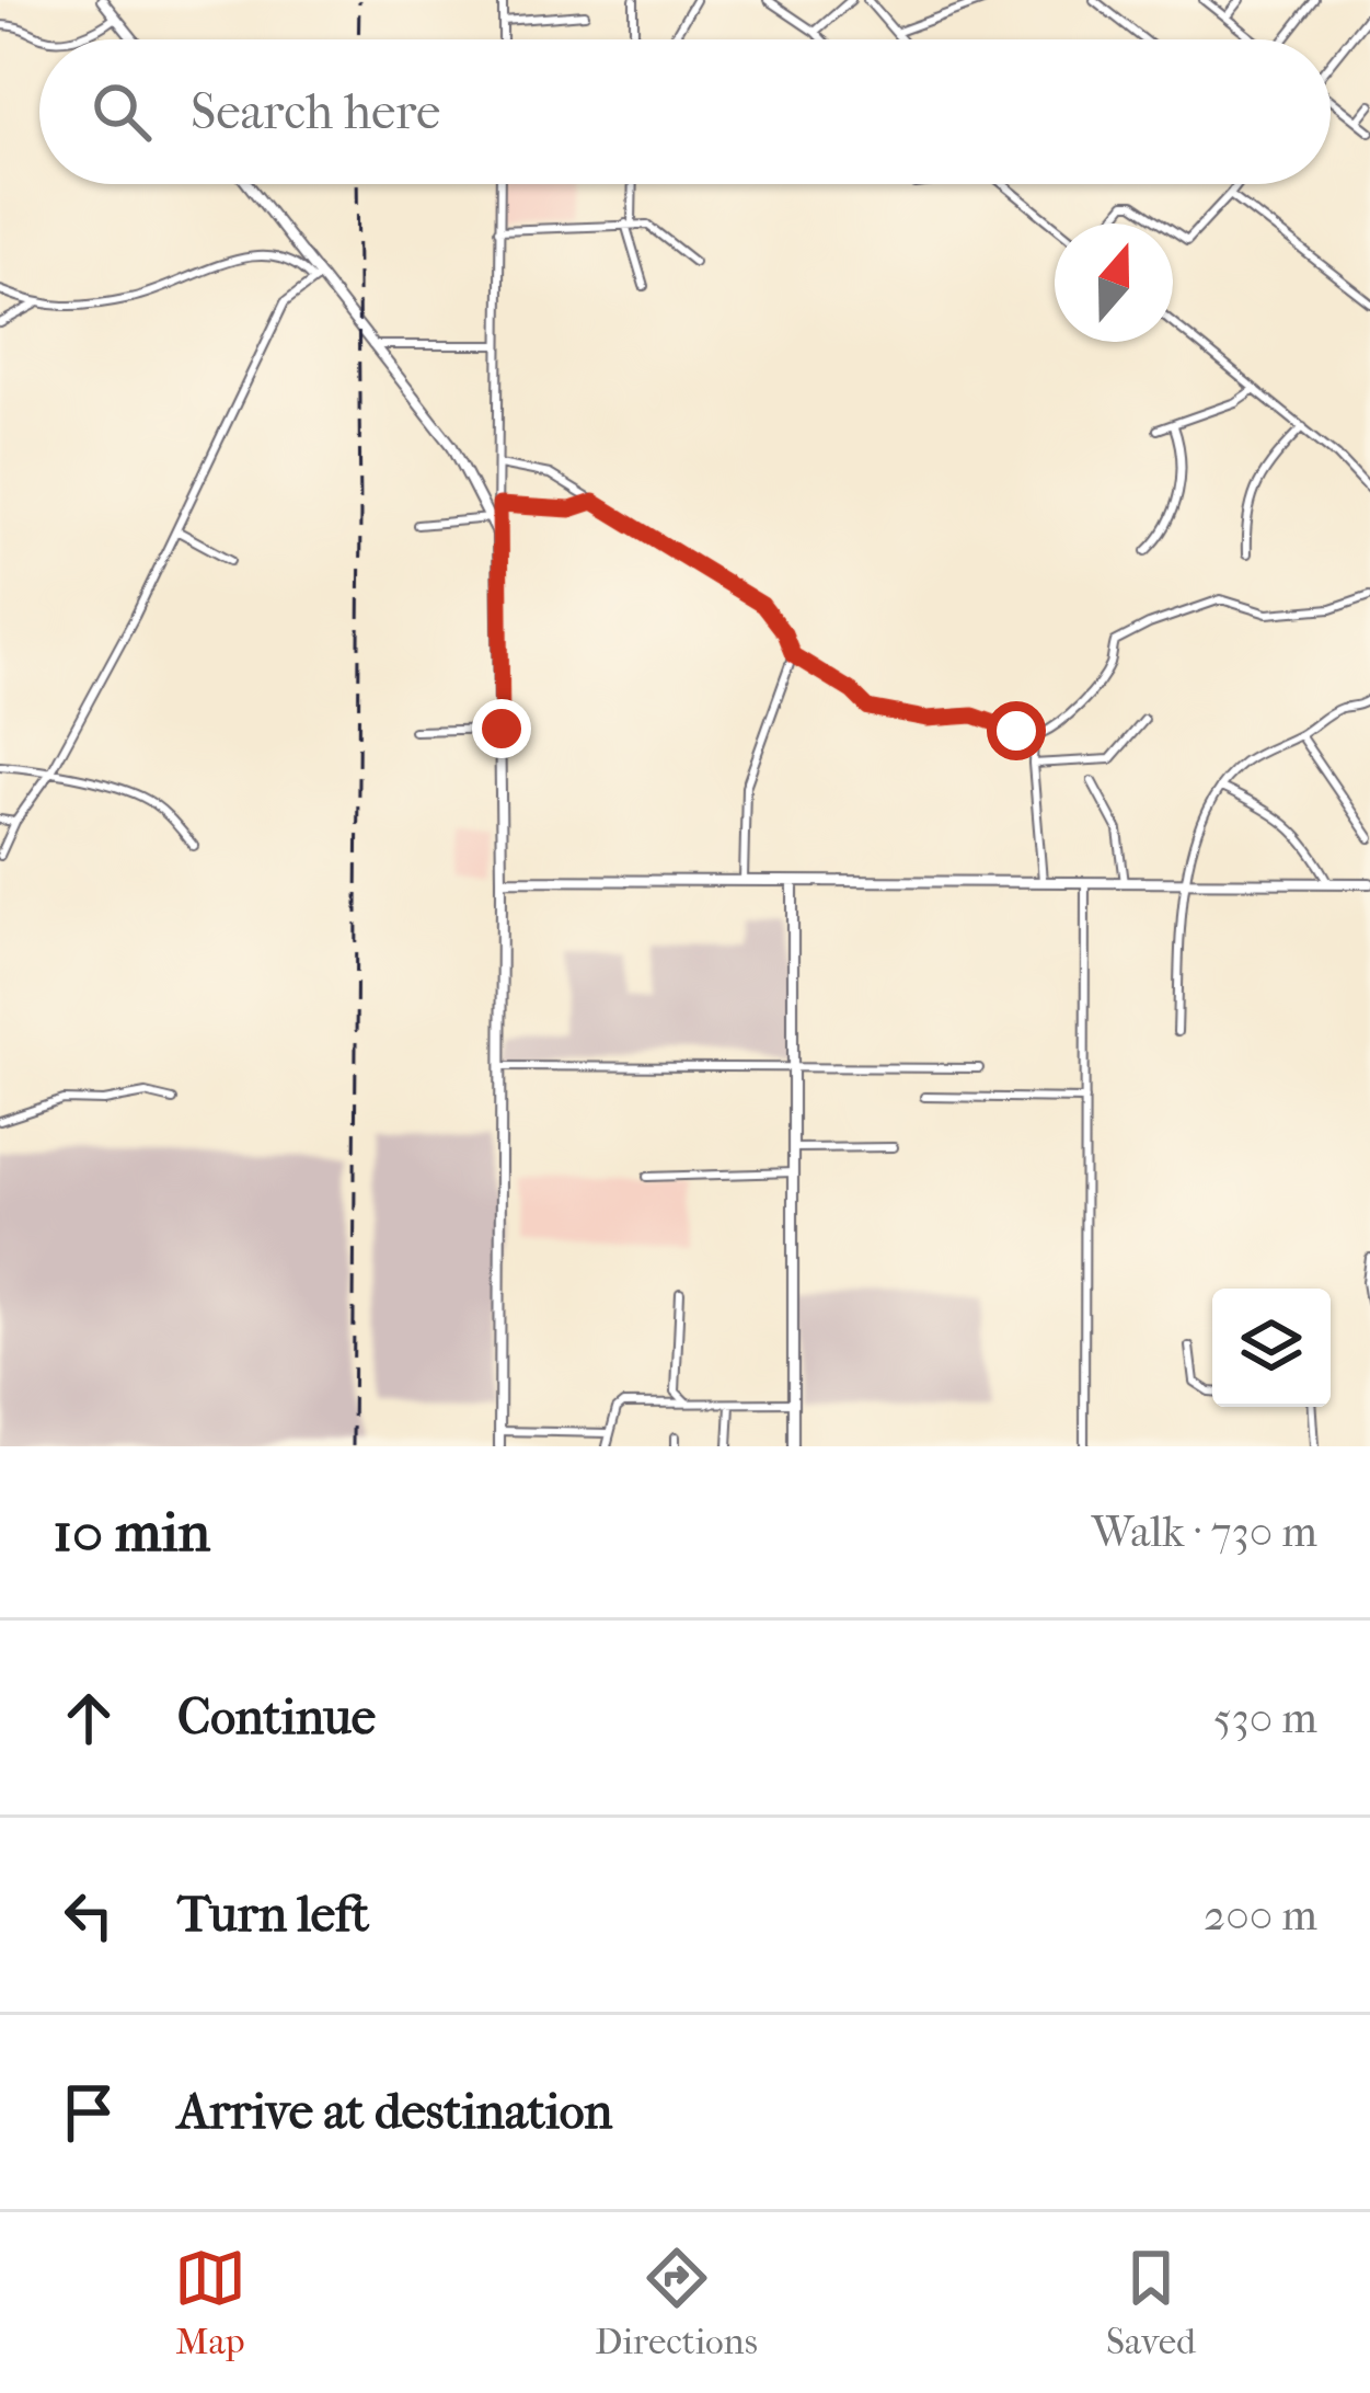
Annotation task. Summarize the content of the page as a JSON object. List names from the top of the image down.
{
  "north": "top",
  "page": {
    "search": "Search here",
    "heading": ["10 min", "Walk · 730 m"],
    "list": [
      ["Continue", "530 m"],
      ["Turn left", "200 m"],
      "Arrive at destination"
    ],
    "nav": ["Map", "Directions", "Saved"]
  }
}
